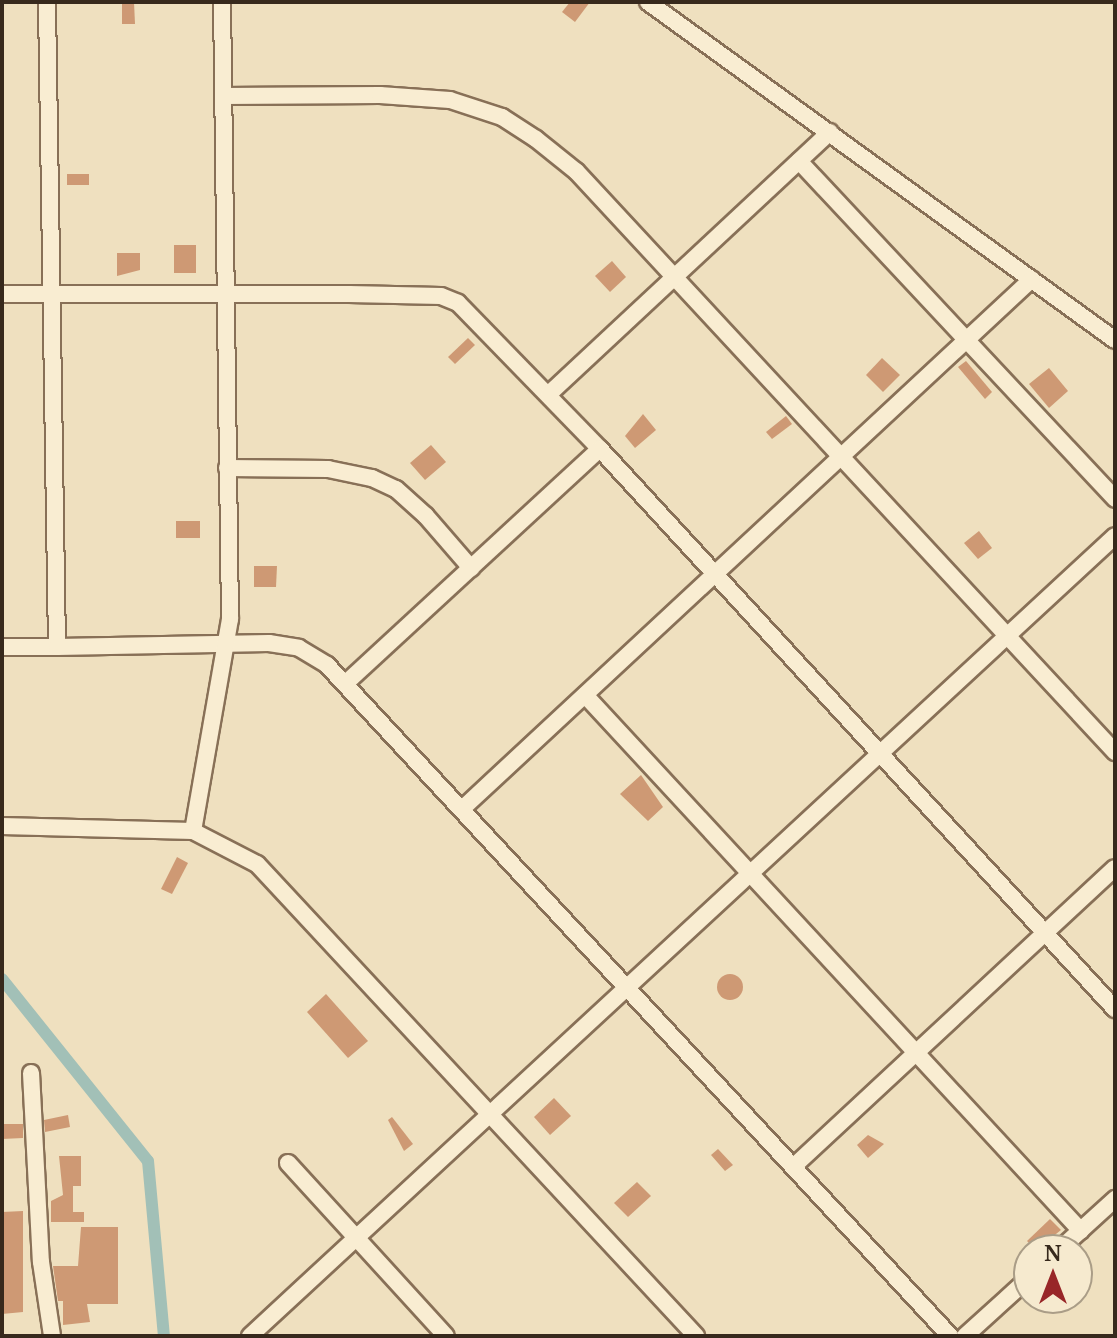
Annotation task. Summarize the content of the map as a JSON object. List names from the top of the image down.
{
  "north": "top"
}
